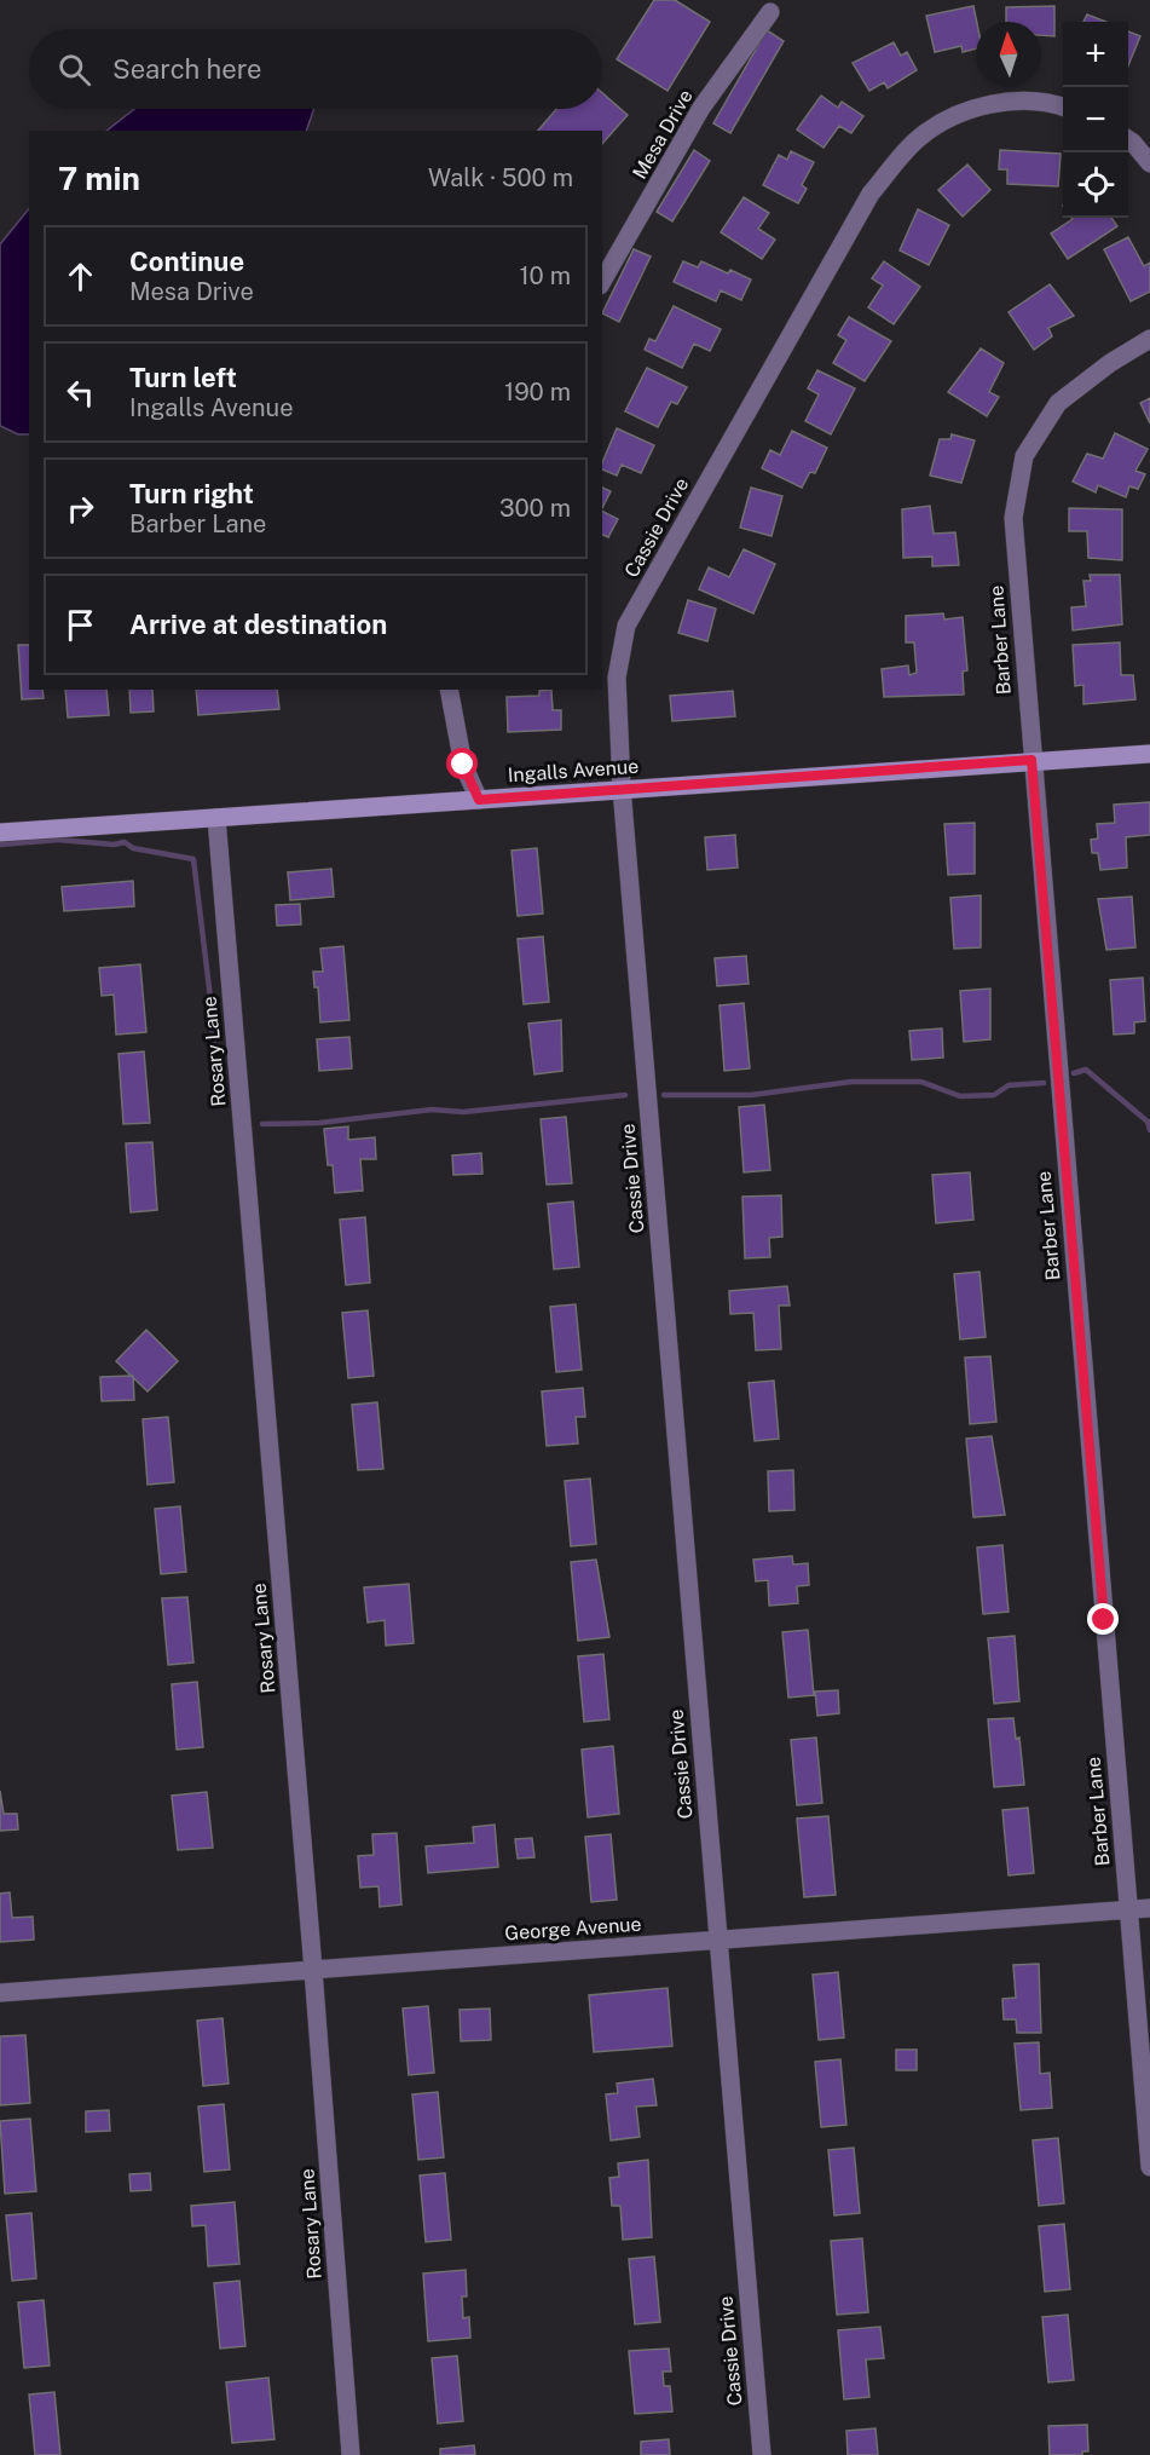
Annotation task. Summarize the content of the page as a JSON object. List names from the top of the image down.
{
  "streets": {
    "street": [
      "Mesa Drive",
      "Cassie Drive",
      "Barber Lane",
      "Ingalls Avenue",
      "Rosary Lane",
      "George Avenue"
    ]
  },
  "crossings": [
    ["Cassie Drive", "Ingalls Avenue"],
    ["Cassie Drive", "George Avenue"],
    ["Barber Lane", "Ingalls Avenue"],
    ["Barber Lane", "George Avenue"],
    ["Ingalls Avenue", "Rosary Lane"],
    ["Rosary Lane", "George Avenue"]
  ],
  "north": "top",
  "page": {
    "map_buttons": ["+", "−"],
    "search": "Search here",
    "heading": ["7 min", "Walk · 500 m"],
    "list": [
      ["Continue", "Mesa Drive", "10 m"],
      ["Turn left", "Ingalls Avenue", "190 m"],
      ["Turn right", "Barber Lane", "300 m"],
      "Arrive at destination"
    ]
  }
}
